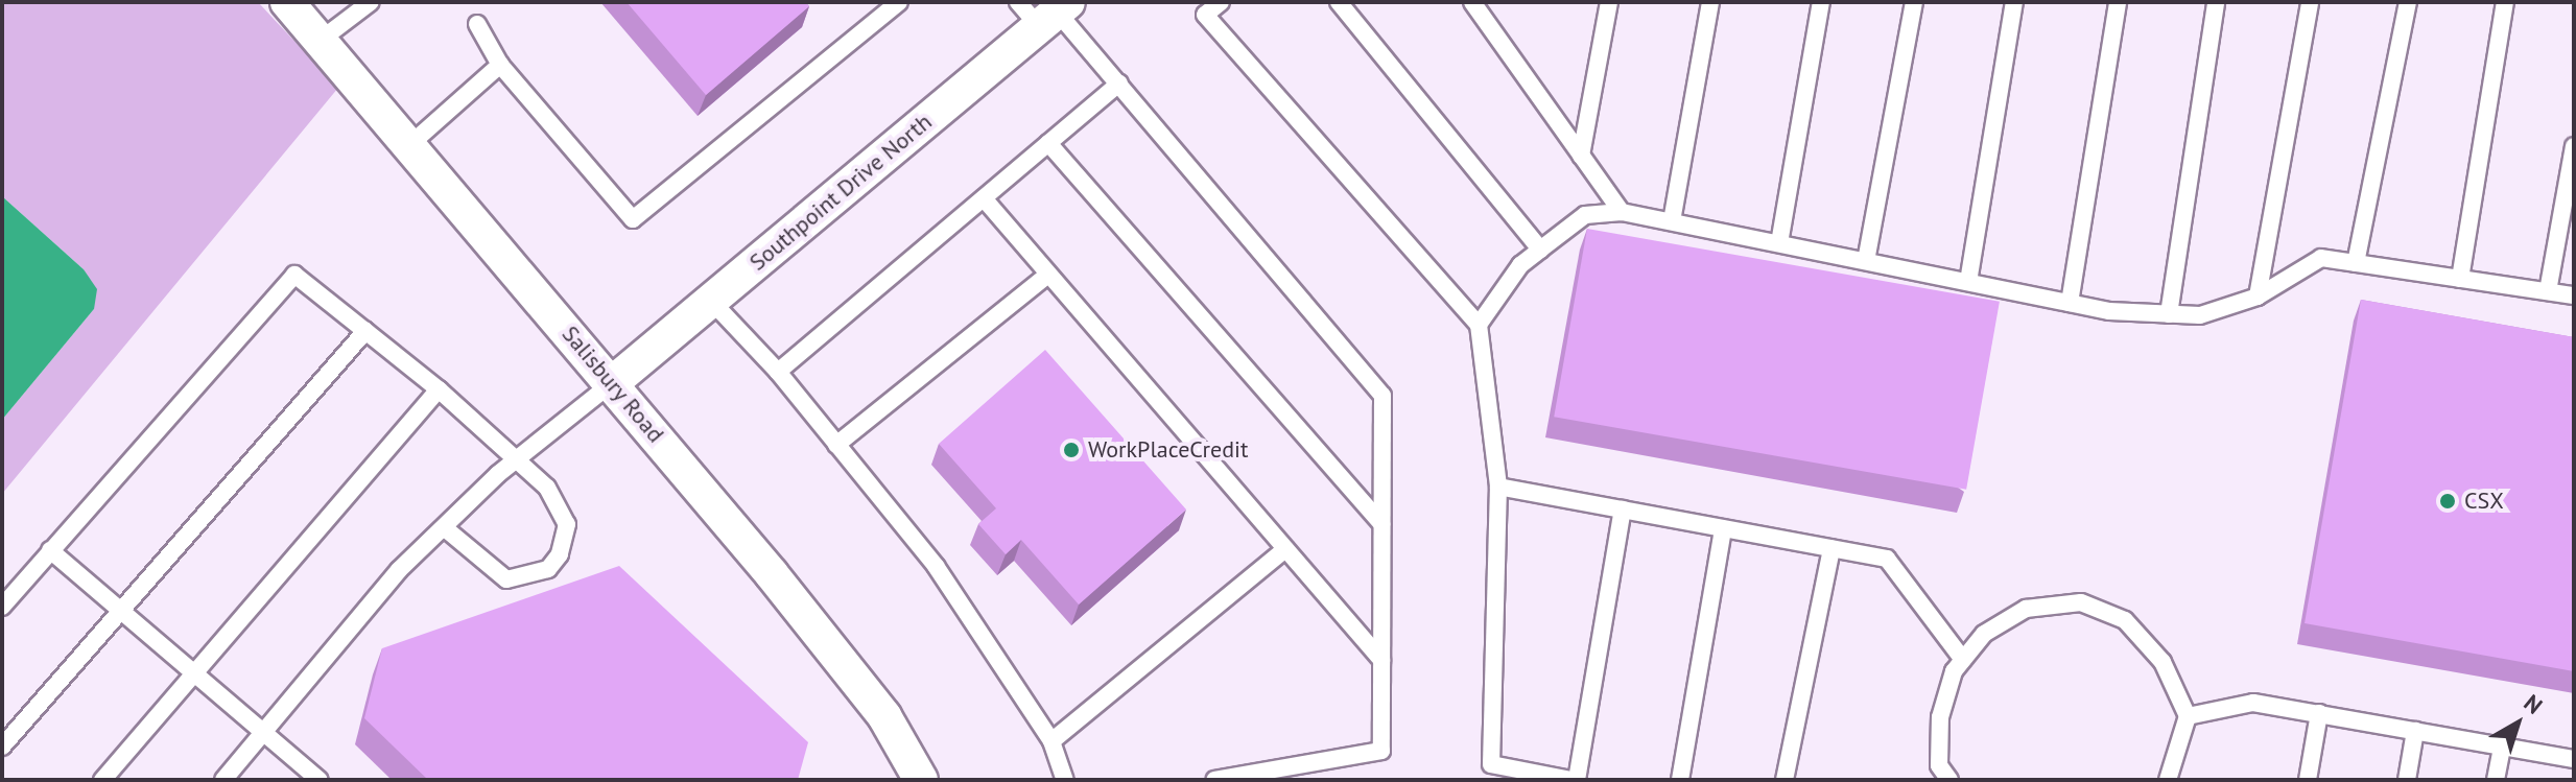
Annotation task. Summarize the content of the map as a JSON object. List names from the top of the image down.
{
  "streets": {
    "street": ["Southpoint Drive North", "Salisbury Road"]
  },
  "crossings": [
    ["Southpoint Drive North", "Salisbury Road"]
  ],
  "places": ["WorkPlaceCredit", "CSX"],
  "north": "top right"
}
